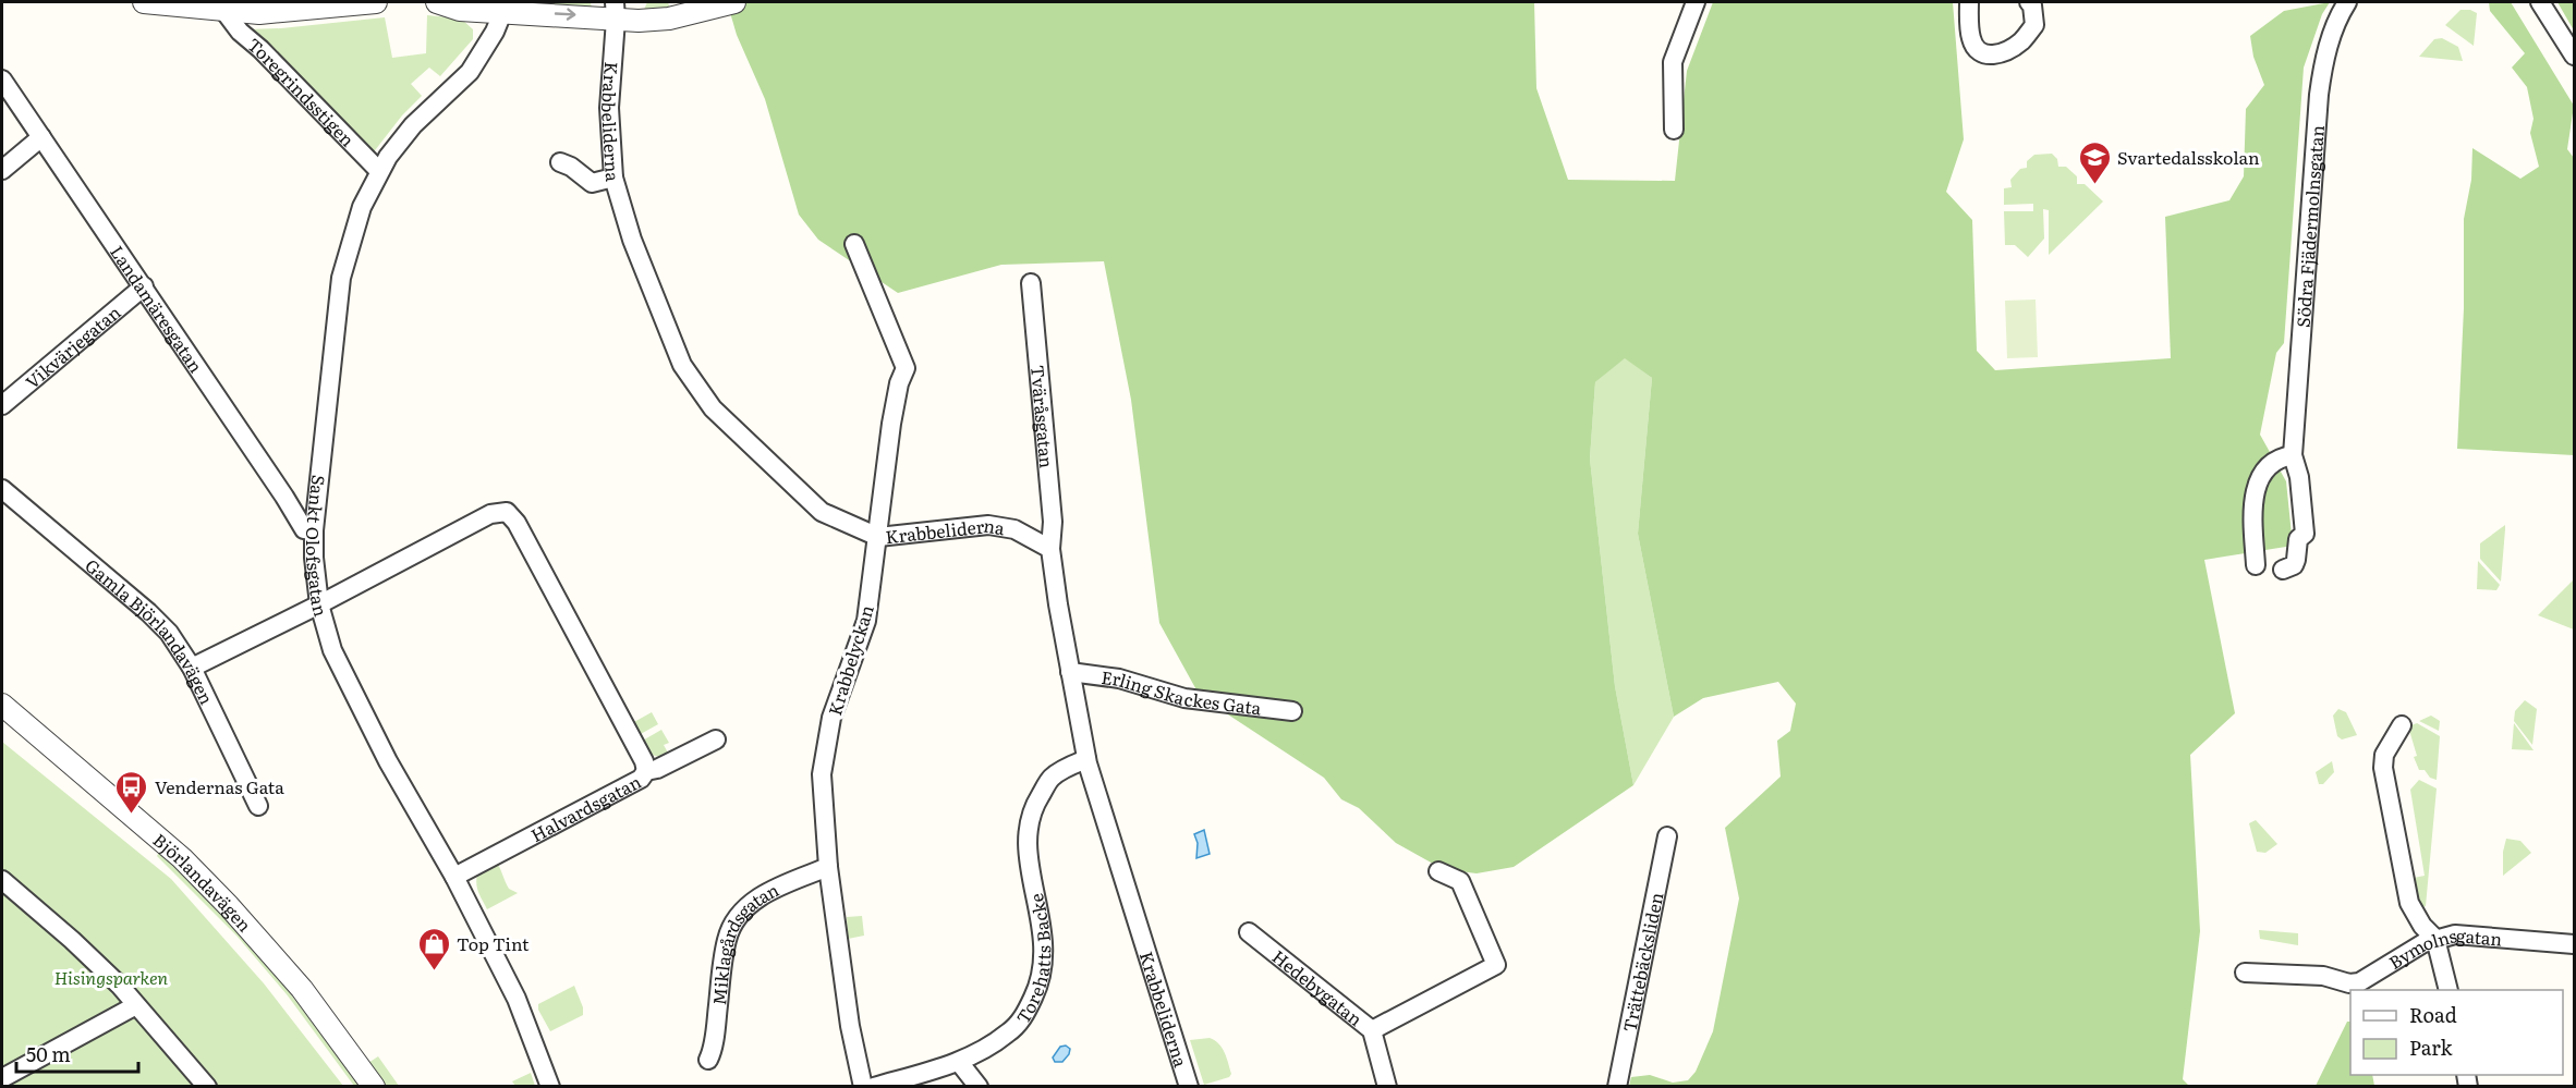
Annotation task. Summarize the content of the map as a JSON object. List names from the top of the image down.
{
  "streets": {
    "street": [
      "Toregrindsstigen",
      "Krabbeliderna",
      "Södra Fjädermolnsgatan",
      "Landamäresgatan",
      "Vikvärjegatan",
      "Tväråsgatan",
      "Sankt Olofsgatan",
      "Gamla Björlandavägen",
      "Krabbelyckan",
      "Erling Skackes Gata",
      "Halvardsgatan",
      "Björlandavägen",
      "Miklagårdsgatan",
      "Bymolnsgatan",
      "Torehatts Backe",
      "Trättebäcksliden",
      "Hedebygatan"
    ]
  },
  "crossings": [
    ["Toregrindsstigen", "Sankt Olofsgatan"],
    ["Krabbeliderna", "Tväråsgatan"],
    ["Krabbeliderna", "Krabbelyckan"],
    ["Krabbeliderna", "Erling Skackes Gata"],
    ["Krabbeliderna", "Torehatts Backe"],
    ["Landamäresgatan", "Vikvärjegatan"],
    ["Landamäresgatan", "Sankt Olofsgatan"],
    ["Sankt Olofsgatan", "Halvardsgatan"],
    ["Krabbelyckan", "Miklagårdsgatan"]
  ],
  "parks": ["Hisingsparken"],
  "places": {
    "school or university": ["Svartedalsskolan"],
    "bus stop": ["Vendernas Gata"],
    "shop": ["Top Tint"]
  },
  "legend": ["Road", "Park"],
  "scale_bar": "50 m"
}
